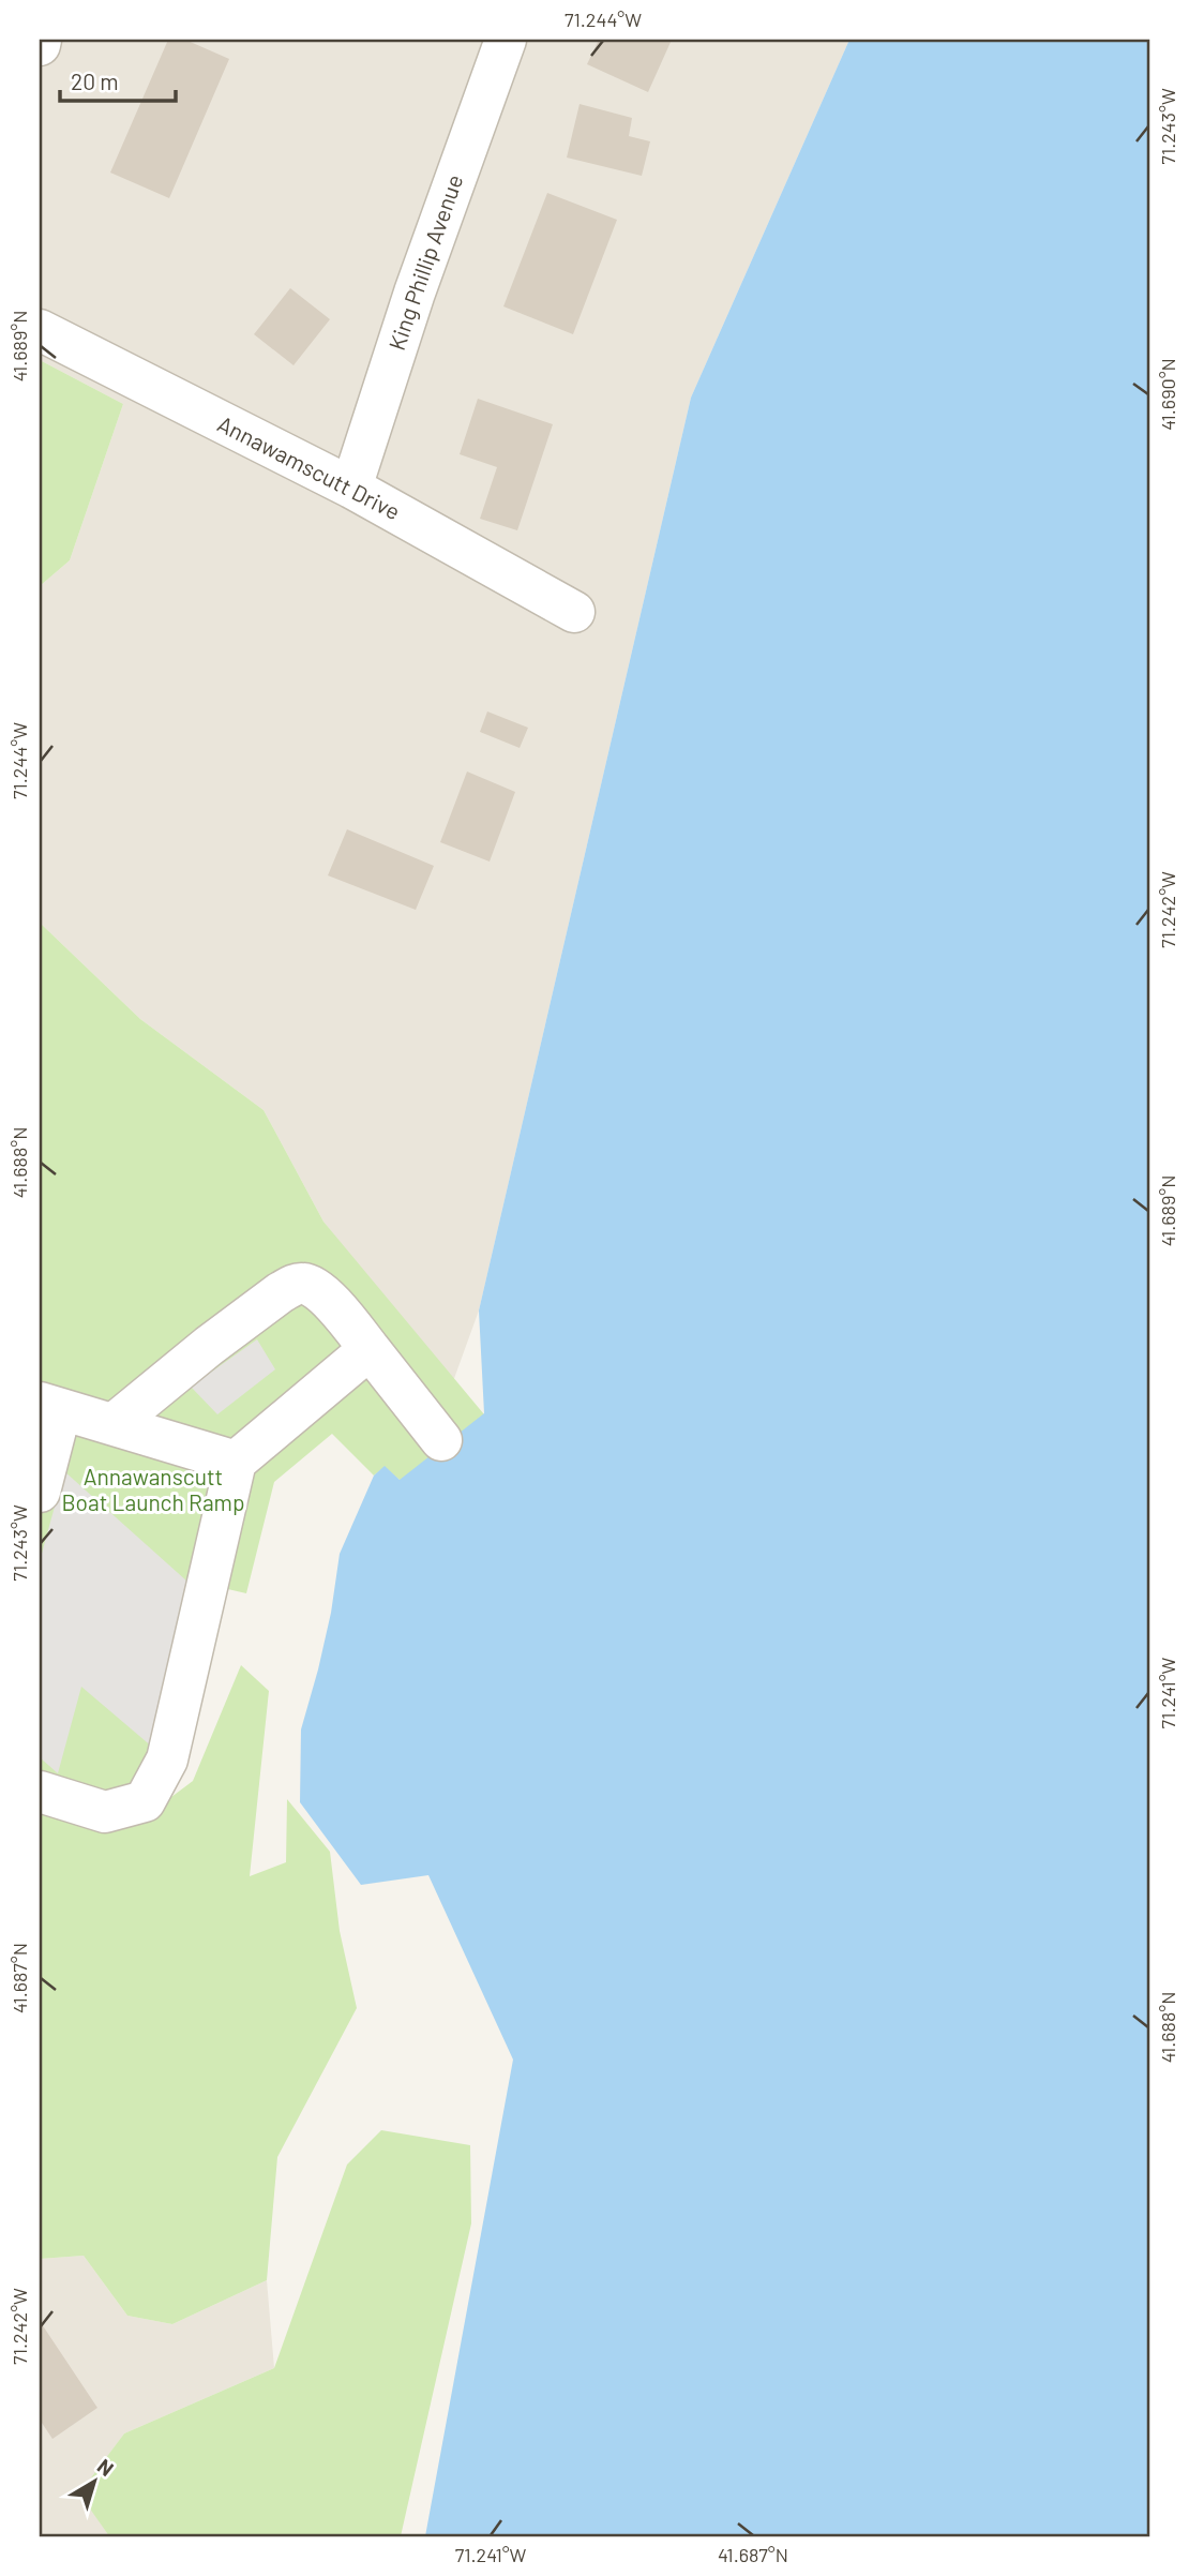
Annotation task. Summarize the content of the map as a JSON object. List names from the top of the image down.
{
  "streets": {
    "street": ["King Phillip Avenue", "Annawamscutt Drive"]
  },
  "crossings": [
    ["King Phillip Avenue", "Annawamscutt Drive"]
  ],
  "parks": ["Annawanscutt Boat Launch Ramp"],
  "scale_bar": "20 m",
  "north": "top right",
  "coordinates": [
    "71.244°W",
    "71.243°W",
    "41.689°N",
    "41.690°N",
    "71.242°W",
    "41.688°N",
    "71.241°W",
    "41.687°N"
  ]
}
